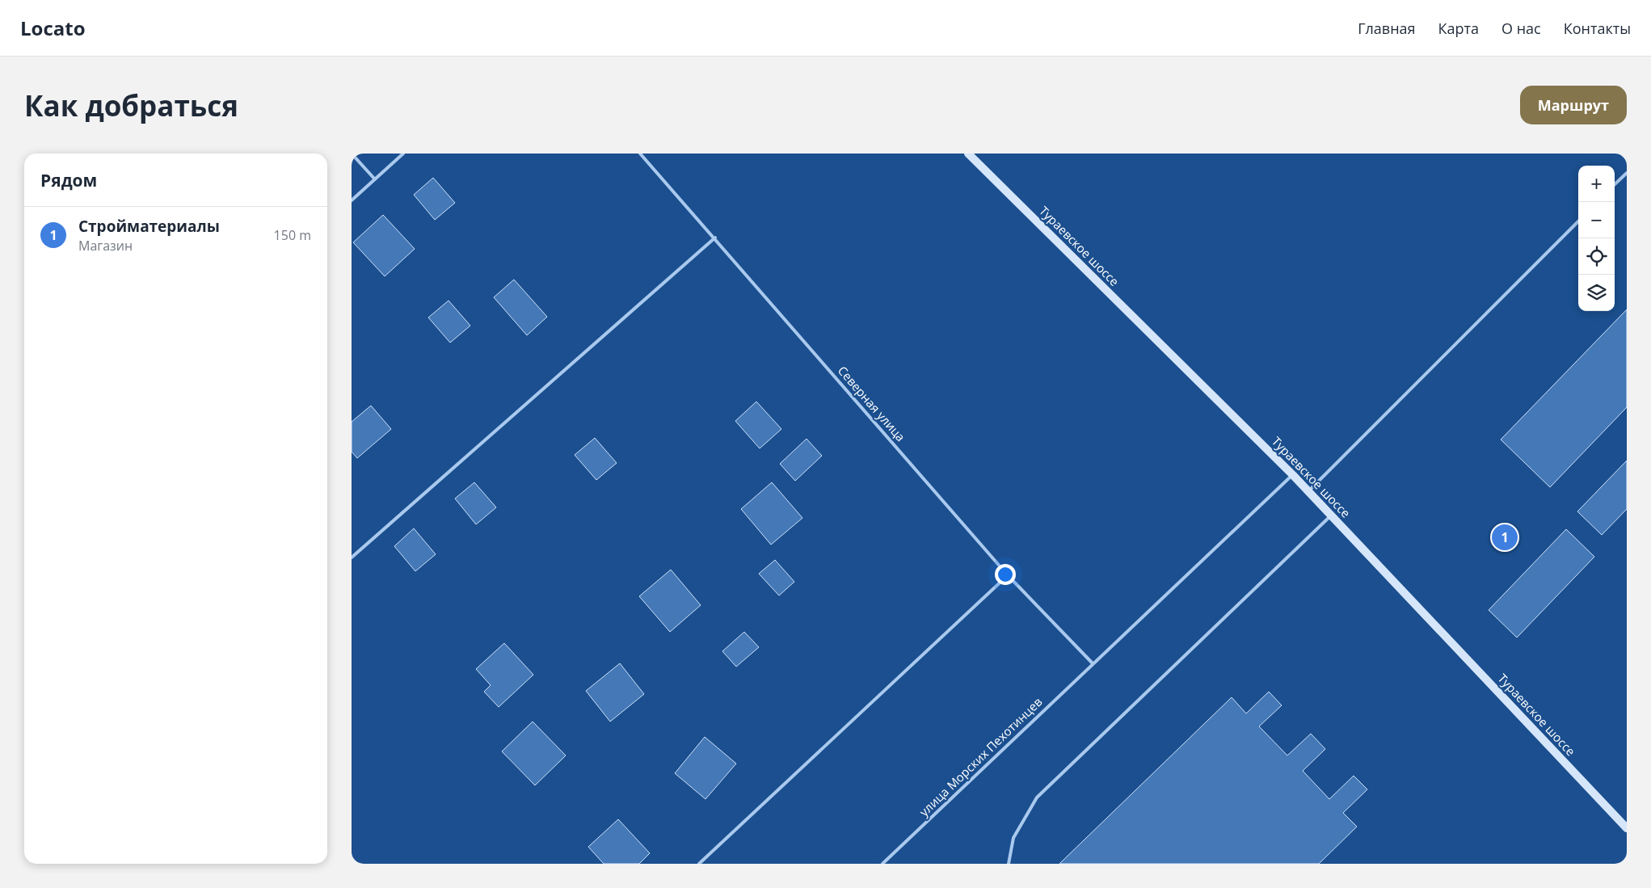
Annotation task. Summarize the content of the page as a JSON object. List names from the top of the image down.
{
  "streets": {
    "main road": ["Тураевское шоссе"],
    "lane": ["Северная улица", "улица Морских Пехотинцев"]
  },
  "crossings": [
    ["Тураевское шоссе", "улица Морских Пехотинцев"],
    ["Северная улица", "улица Морских Пехотинцев"]
  ],
  "page": {
    "header": "Locato",
    "nav": [
      "Главная",
      "Карта",
      "О нас",
      "Контакты"
    ],
    "buttons": "Маршрут",
    "title": "Как добраться",
    "heading": "Рядом",
    "map_buttons": ["+", "−"],
    "list": [
      {
        "mark": "1",
        "name": "Стройматериалы",
        "note": "Магазин",
        "value": "150 m"
      }
    ],
    "pins": "1"
  }
}
